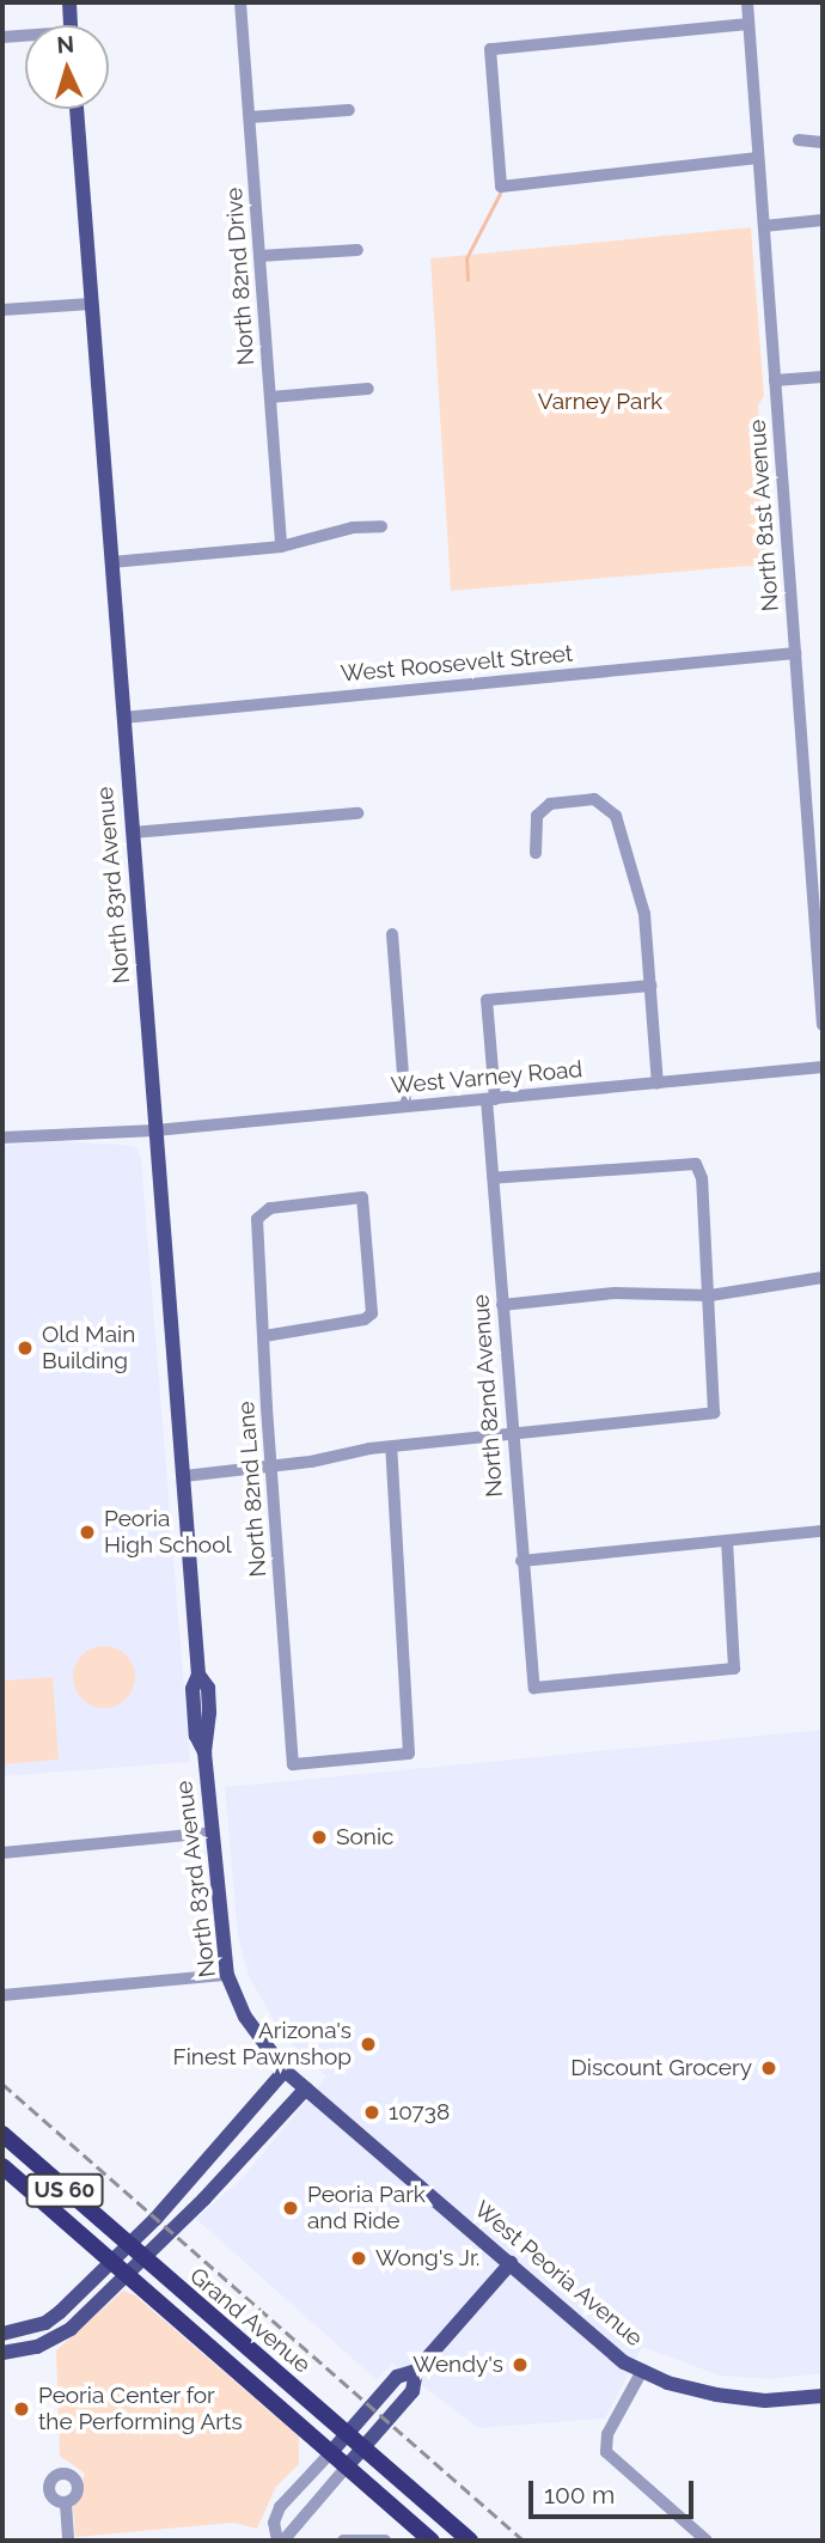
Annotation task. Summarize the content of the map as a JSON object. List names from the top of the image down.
{
  "streets": {
    "highway": ["US 60", "Grand Avenue"],
    "main road": ["North 83rd Avenue", "West Peoria Avenue"],
    "street": [
      "North 82nd Drive",
      "North 81st Avenue",
      "West Roosevelt Street",
      "West Varney Road",
      "North 82nd Avenue",
      "North 82nd Lane"
    ]
  },
  "crossings": [
    ["North 81st Avenue", "West Roosevelt Street"],
    ["West Roosevelt Street", "North 83rd Avenue"],
    ["North 83rd Avenue", "West Varney Road"],
    ["North 83rd Avenue", "West Peoria Avenue"],
    ["West Varney Road", "North 82nd Avenue"]
  ],
  "parks": ["Varney Park"],
  "places": [
    "Old Main Building",
    "Peoria High School",
    "Sonic",
    "Arizona's Finest Pawnshop",
    "Discount Grocery",
    "10738",
    "Peoria Park and Ride",
    "Wong's Jr.",
    "Wendy's",
    "Peoria Center for the Performing Arts"
  ],
  "scale_bar": "100 m",
  "north": "top"
}
